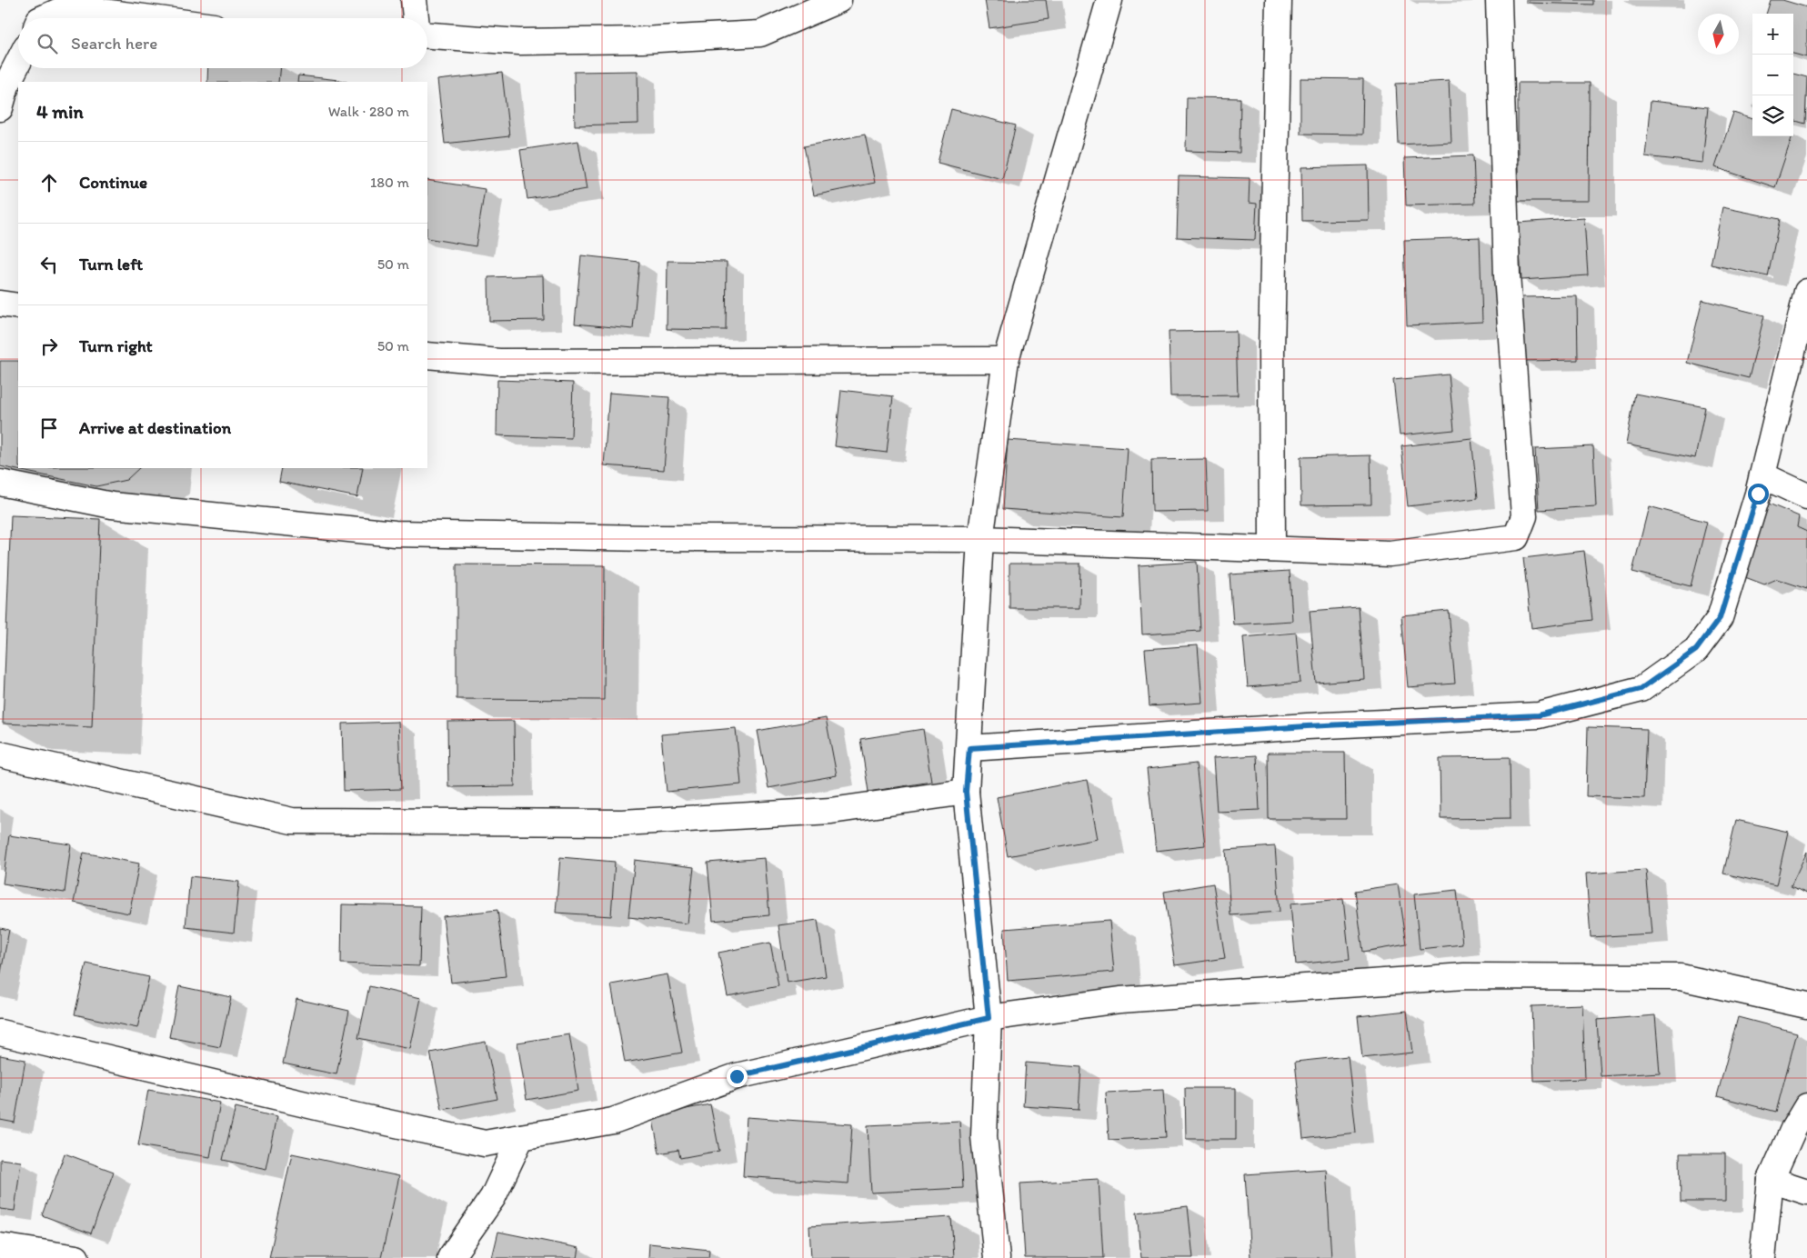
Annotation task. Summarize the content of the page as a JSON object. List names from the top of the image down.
{
  "north": "bottom",
  "page": {
    "map_buttons": ["+", "−"],
    "search": "Search here",
    "heading": ["4 min", "Walk · 280 m"],
    "list": [
      ["Continue", "180 m"],
      ["Turn left", "50 m"],
      ["Turn right", "50 m"],
      "Arrive at destination"
    ]
  }
}
